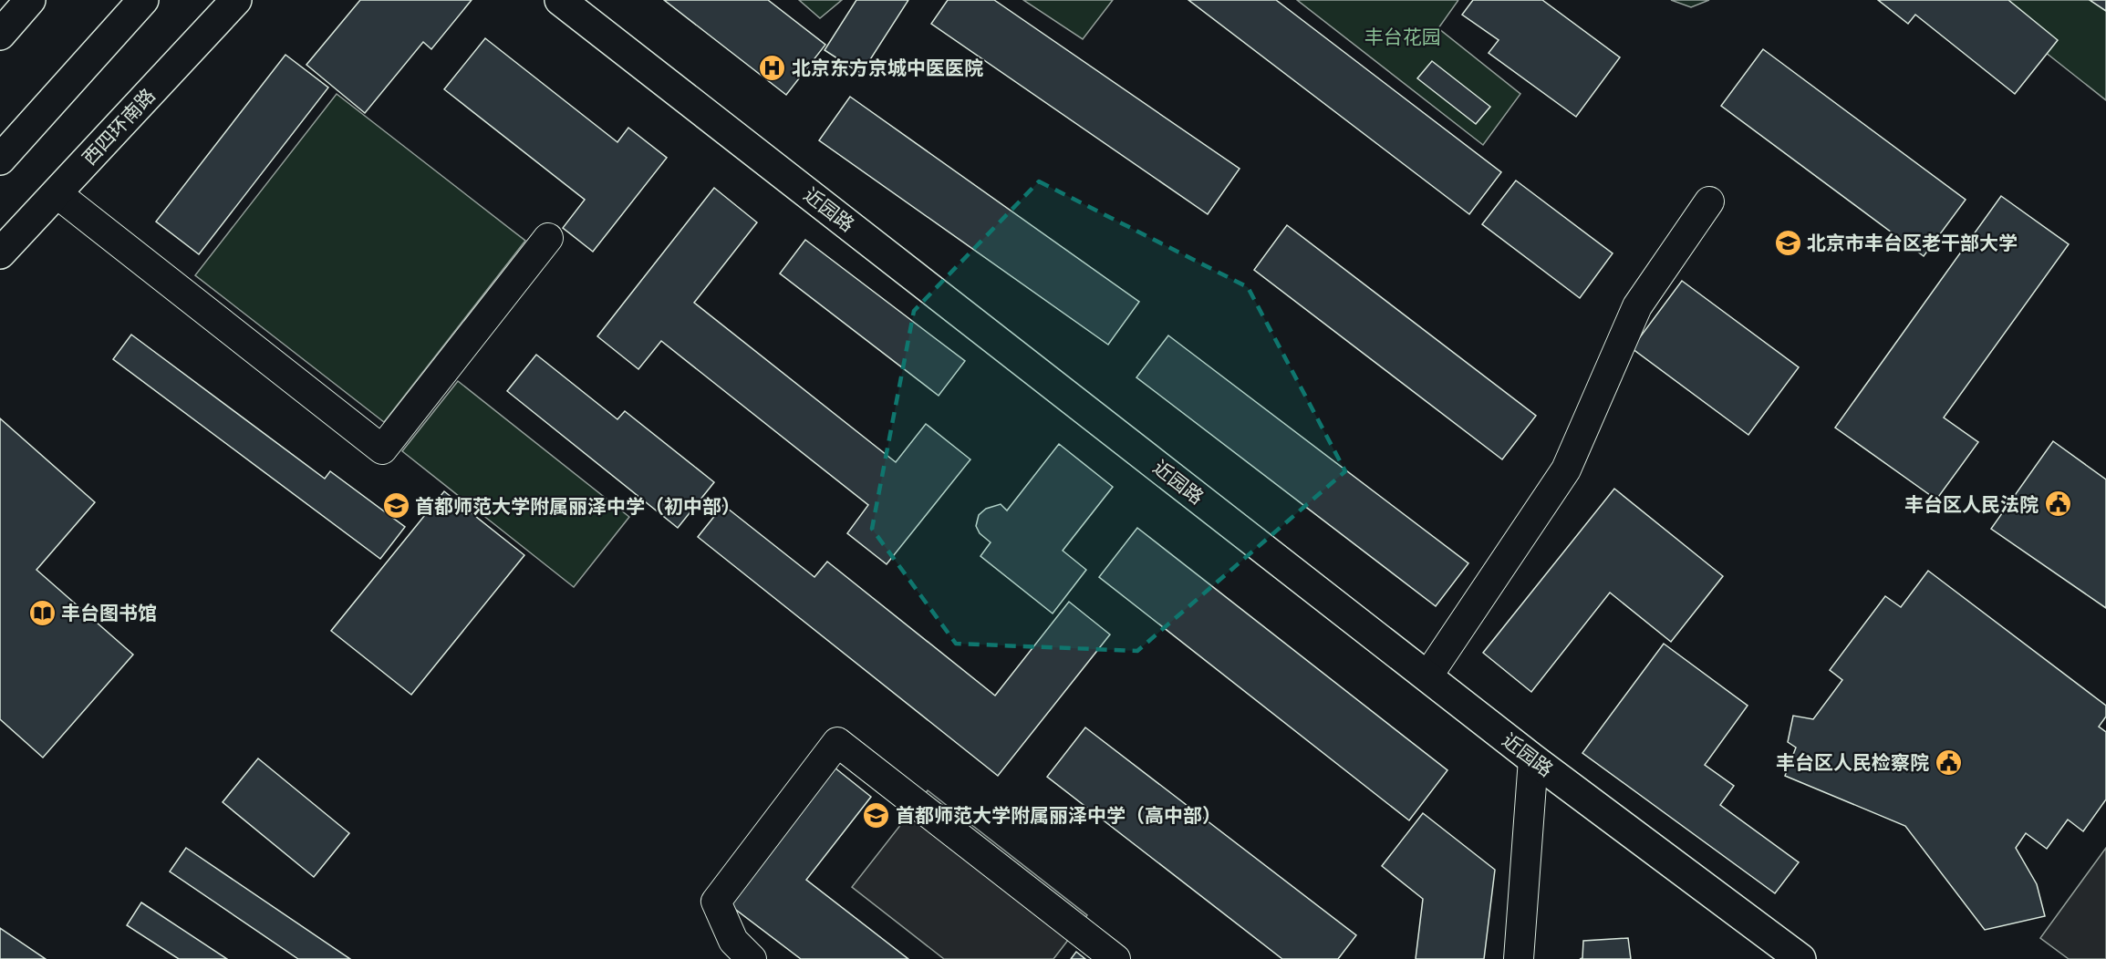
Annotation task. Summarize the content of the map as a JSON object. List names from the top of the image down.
{
  "streets": {
    "main road": ["西四环南路", "近园路"]
  },
  "parks": ["丰台花园"],
  "places": {
    "hospital": ["北京东方京城中医医院"],
    "school or university": ["北京市丰台区老干部大学", "首都师范大学附属丽泽中学（初中部）", "首都师范大学附属丽泽中学（高中部）"],
    "public building": ["丰台区人民法院", "丰台区人民检察院"],
    "library": ["丰台图书馆"]
  }
}
